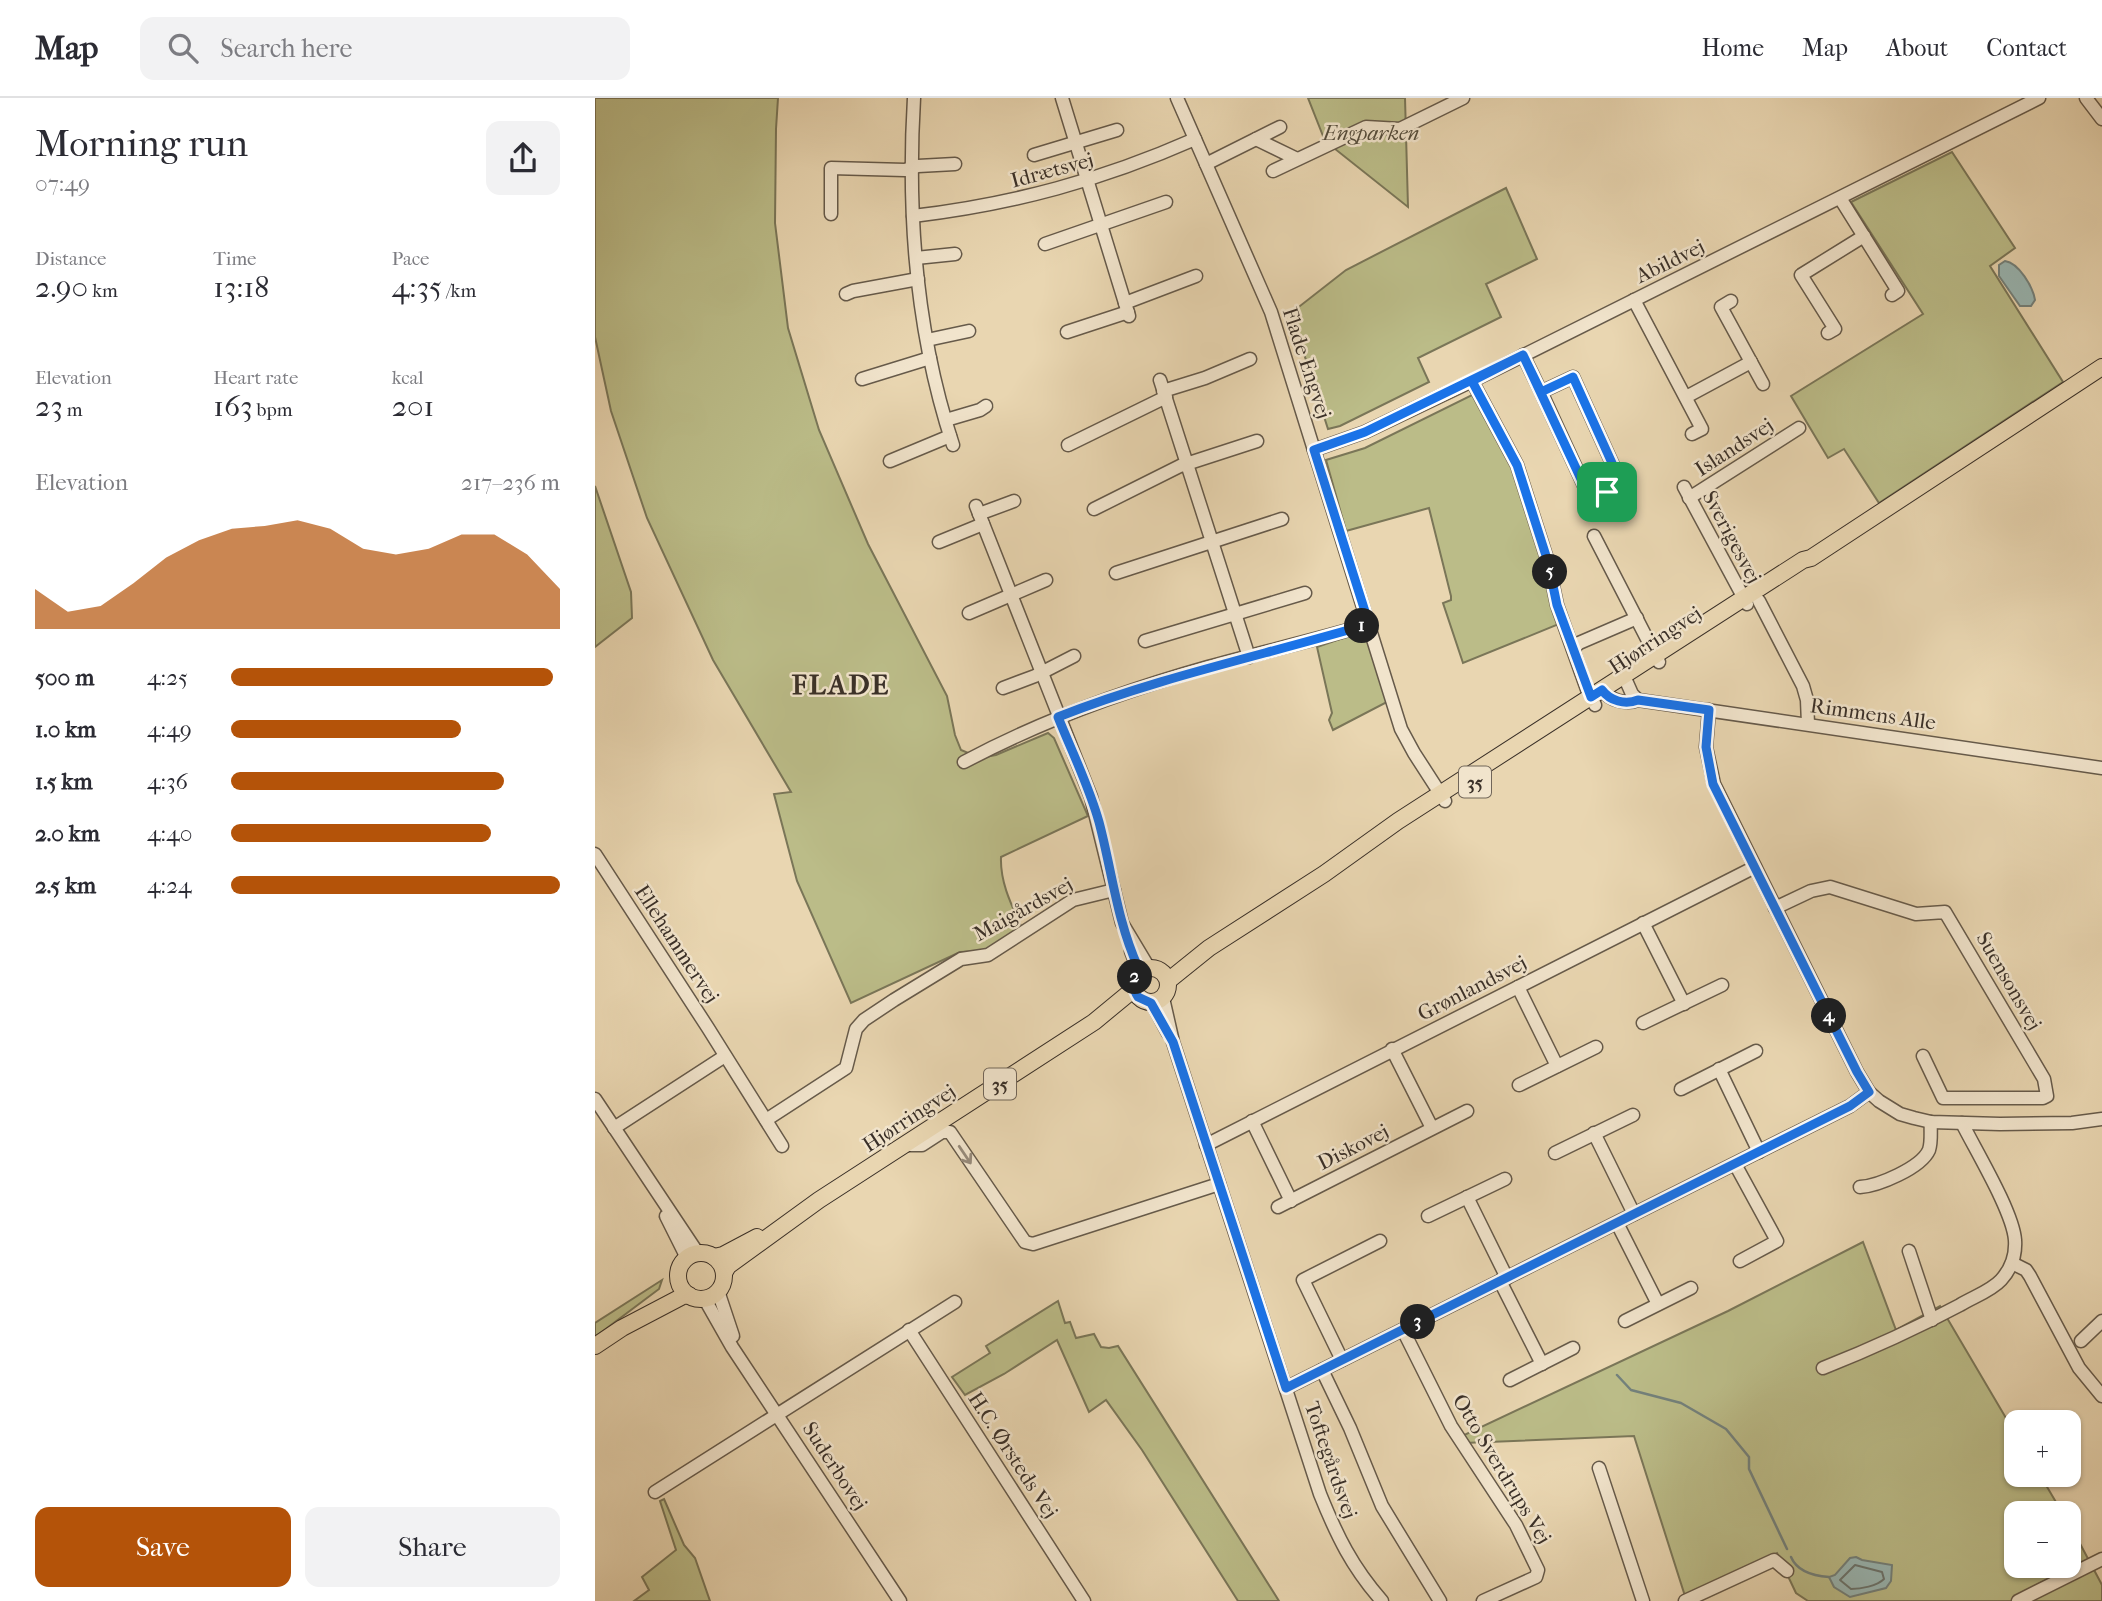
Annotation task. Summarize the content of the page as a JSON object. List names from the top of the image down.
{
  "streets": {
    "main road": ["Hjørringvej", "35"],
    "street": [
      "Idrætsvej",
      "Abildvej",
      "Flade Engvej",
      "Islandsvej",
      "Sverigesvej",
      "Rimmens Alle",
      "Maigårdsvej",
      "Ellehammervej",
      "Suensonsvej",
      "Grønlandsvej",
      "Diskovej",
      "H.C. Ørsteds Vej",
      "Toftegårdsvej",
      "Suderbovej",
      "Otto Sverdrups Vej"
    ]
  },
  "crossings": [
    ["Idrætsvej", "Flade Engvej"],
    ["Abildvej", "Flade Engvej"],
    ["Flade Engvej", "Hjørringvej"],
    ["Islandsvej", "Sverigesvej"],
    ["Sverigesvej", "Hjørringvej"],
    ["Sverigesvej", "Rimmens Alle"],
    ["Hjørringvej", "Rimmens Alle"],
    ["Hjørringvej", "35"],
    ["Hjørringvej", "Toftegårdsvej"],
    ["Hjørringvej", "Suderbovej"],
    ["35", "Suderbovej"],
    ["Maigårdsvej", "Ellehammervej"],
    ["Grønlandsvej", "Toftegårdsvej"]
  ],
  "districts": ["FLADE"],
  "parks": ["Engparken"],
  "page": {
    "header": "Map",
    "search": "Search here",
    "nav": [
      "Home",
      "Map",
      "About",
      "Contact"
    ],
    "heading": ["Morning run", "07:49"],
    "stats": [
      ["Distance", "2.90 km"],
      ["Time", "13:18"],
      ["Pace", "4:35 /km"],
      ["Elevation", "23 m"],
      ["Heart rate", "163 bpm"],
      ["kcal", "201"]
    ],
    "chart": ["Elevation", "217–236 m"],
    "pins": [
      "5",
      "1",
      "2",
      "4",
      "3"
    ],
    "list": [
      {
        "name": "500 m",
        "note": "4:25"
      },
      {
        "name": "1.0 km",
        "note": "4:49"
      },
      {
        "name": "1.5 km",
        "note": "4:36"
      },
      {
        "name": "2.0 km",
        "note": "4:40"
      },
      {
        "name": "2.5 km",
        "note": "4:24"
      }
    ],
    "map_buttons": ["+", "−"],
    "buttons": ["Save", "Share"]
  }
}
